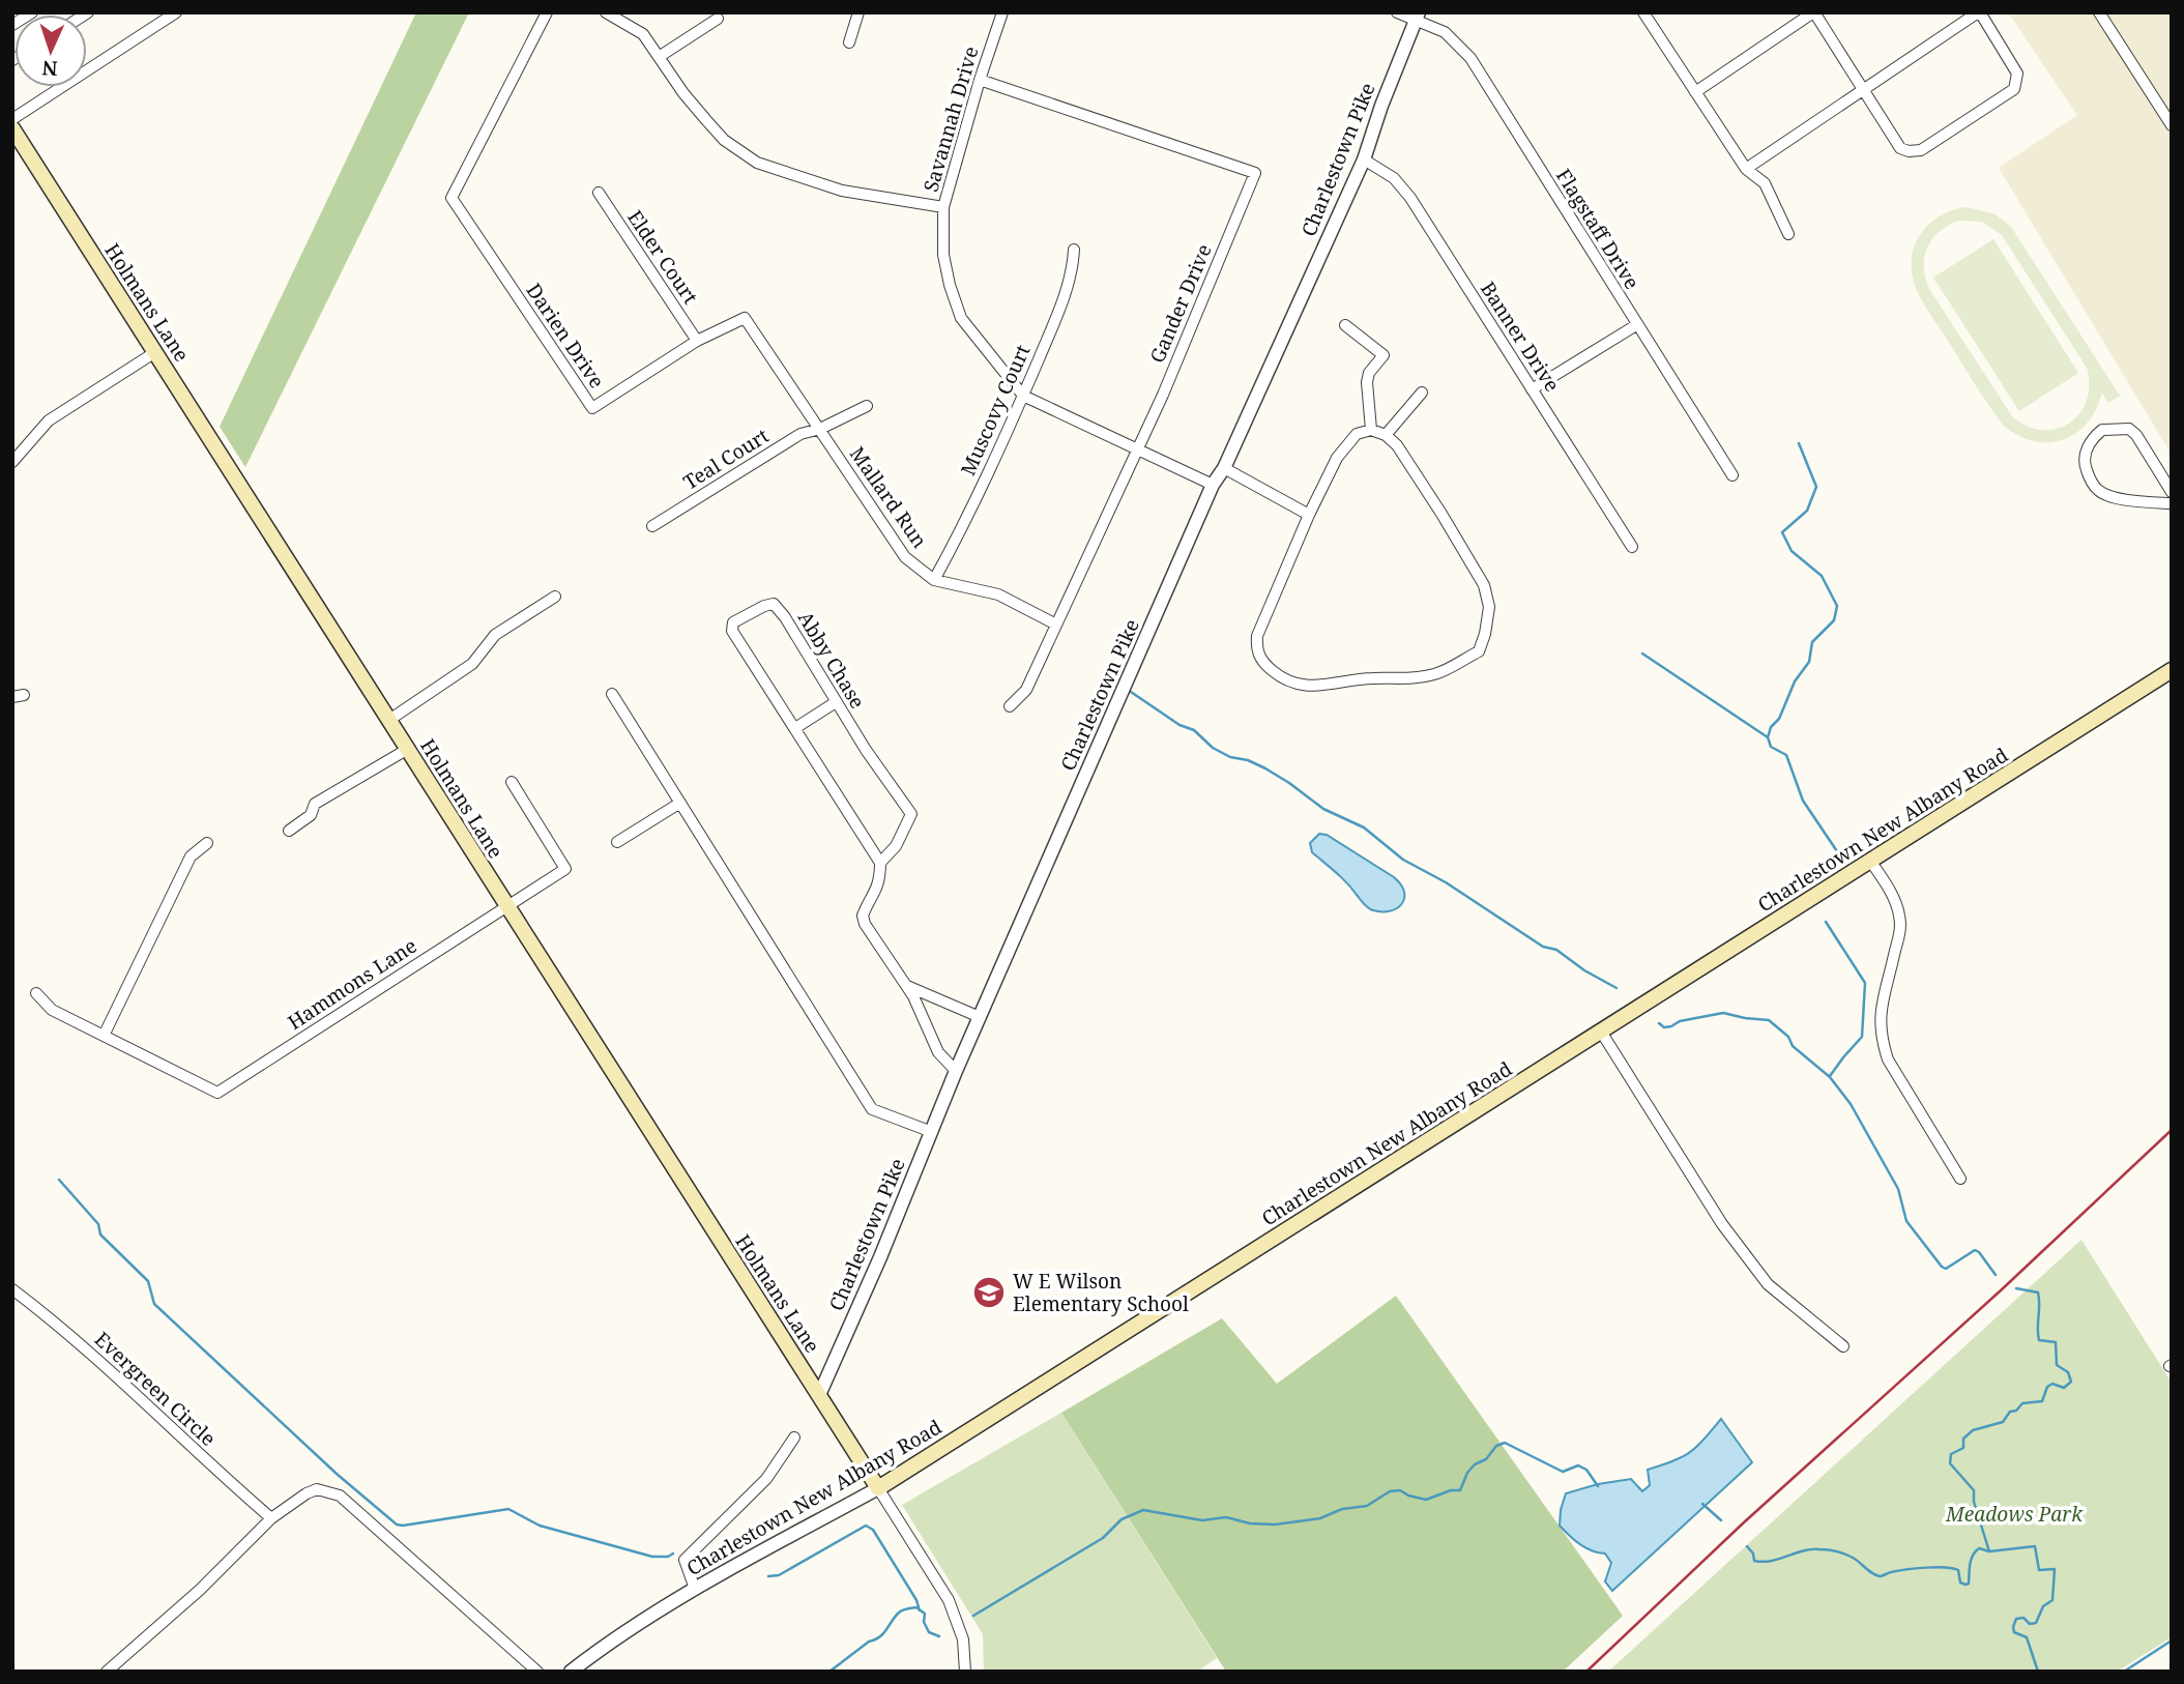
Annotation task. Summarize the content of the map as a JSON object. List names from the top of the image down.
{
  "streets": {
    "main road": ["Holmans Lane", "Charlestown New Albany Road"],
    "street": [
      "Savannah Drive",
      "Charlestown Pike",
      "Flagstaff Drive",
      "Elder Court",
      "Gander Drive",
      "Darien Drive",
      "Banner Drive",
      "Muscovy Court",
      "Teal Court",
      "Mallard Run",
      "Abby Chase",
      "Hammons Lane",
      "Evergreen Circle"
    ]
  },
  "crossings": [
    ["Savannah Drive", "Charlestown Pike"],
    ["Savannah Drive", "Gander Drive"],
    ["Savannah Drive", "Muscovy Court"],
    ["Charlestown Pike", "Flagstaff Drive"],
    ["Charlestown Pike", "Holmans Lane"],
    ["Charlestown Pike", "Banner Drive"],
    ["Charlestown Pike", "Abby Chase"],
    ["Elder Court", "Darien Drive"],
    ["Holmans Lane", "Charlestown New Albany Road"],
    ["Holmans Lane", "Hammons Lane"],
    ["Gander Drive", "Mallard Run"],
    ["Darien Drive", "Teal Court"],
    ["Darien Drive", "Mallard Run"],
    ["Muscovy Court", "Mallard Run"],
    ["Teal Court", "Mallard Run"]
  ],
  "parks": ["Meadows Park"],
  "places": {
    "school or university": ["W E Wilson Elementary School"]
  },
  "north": "bottom"
}
